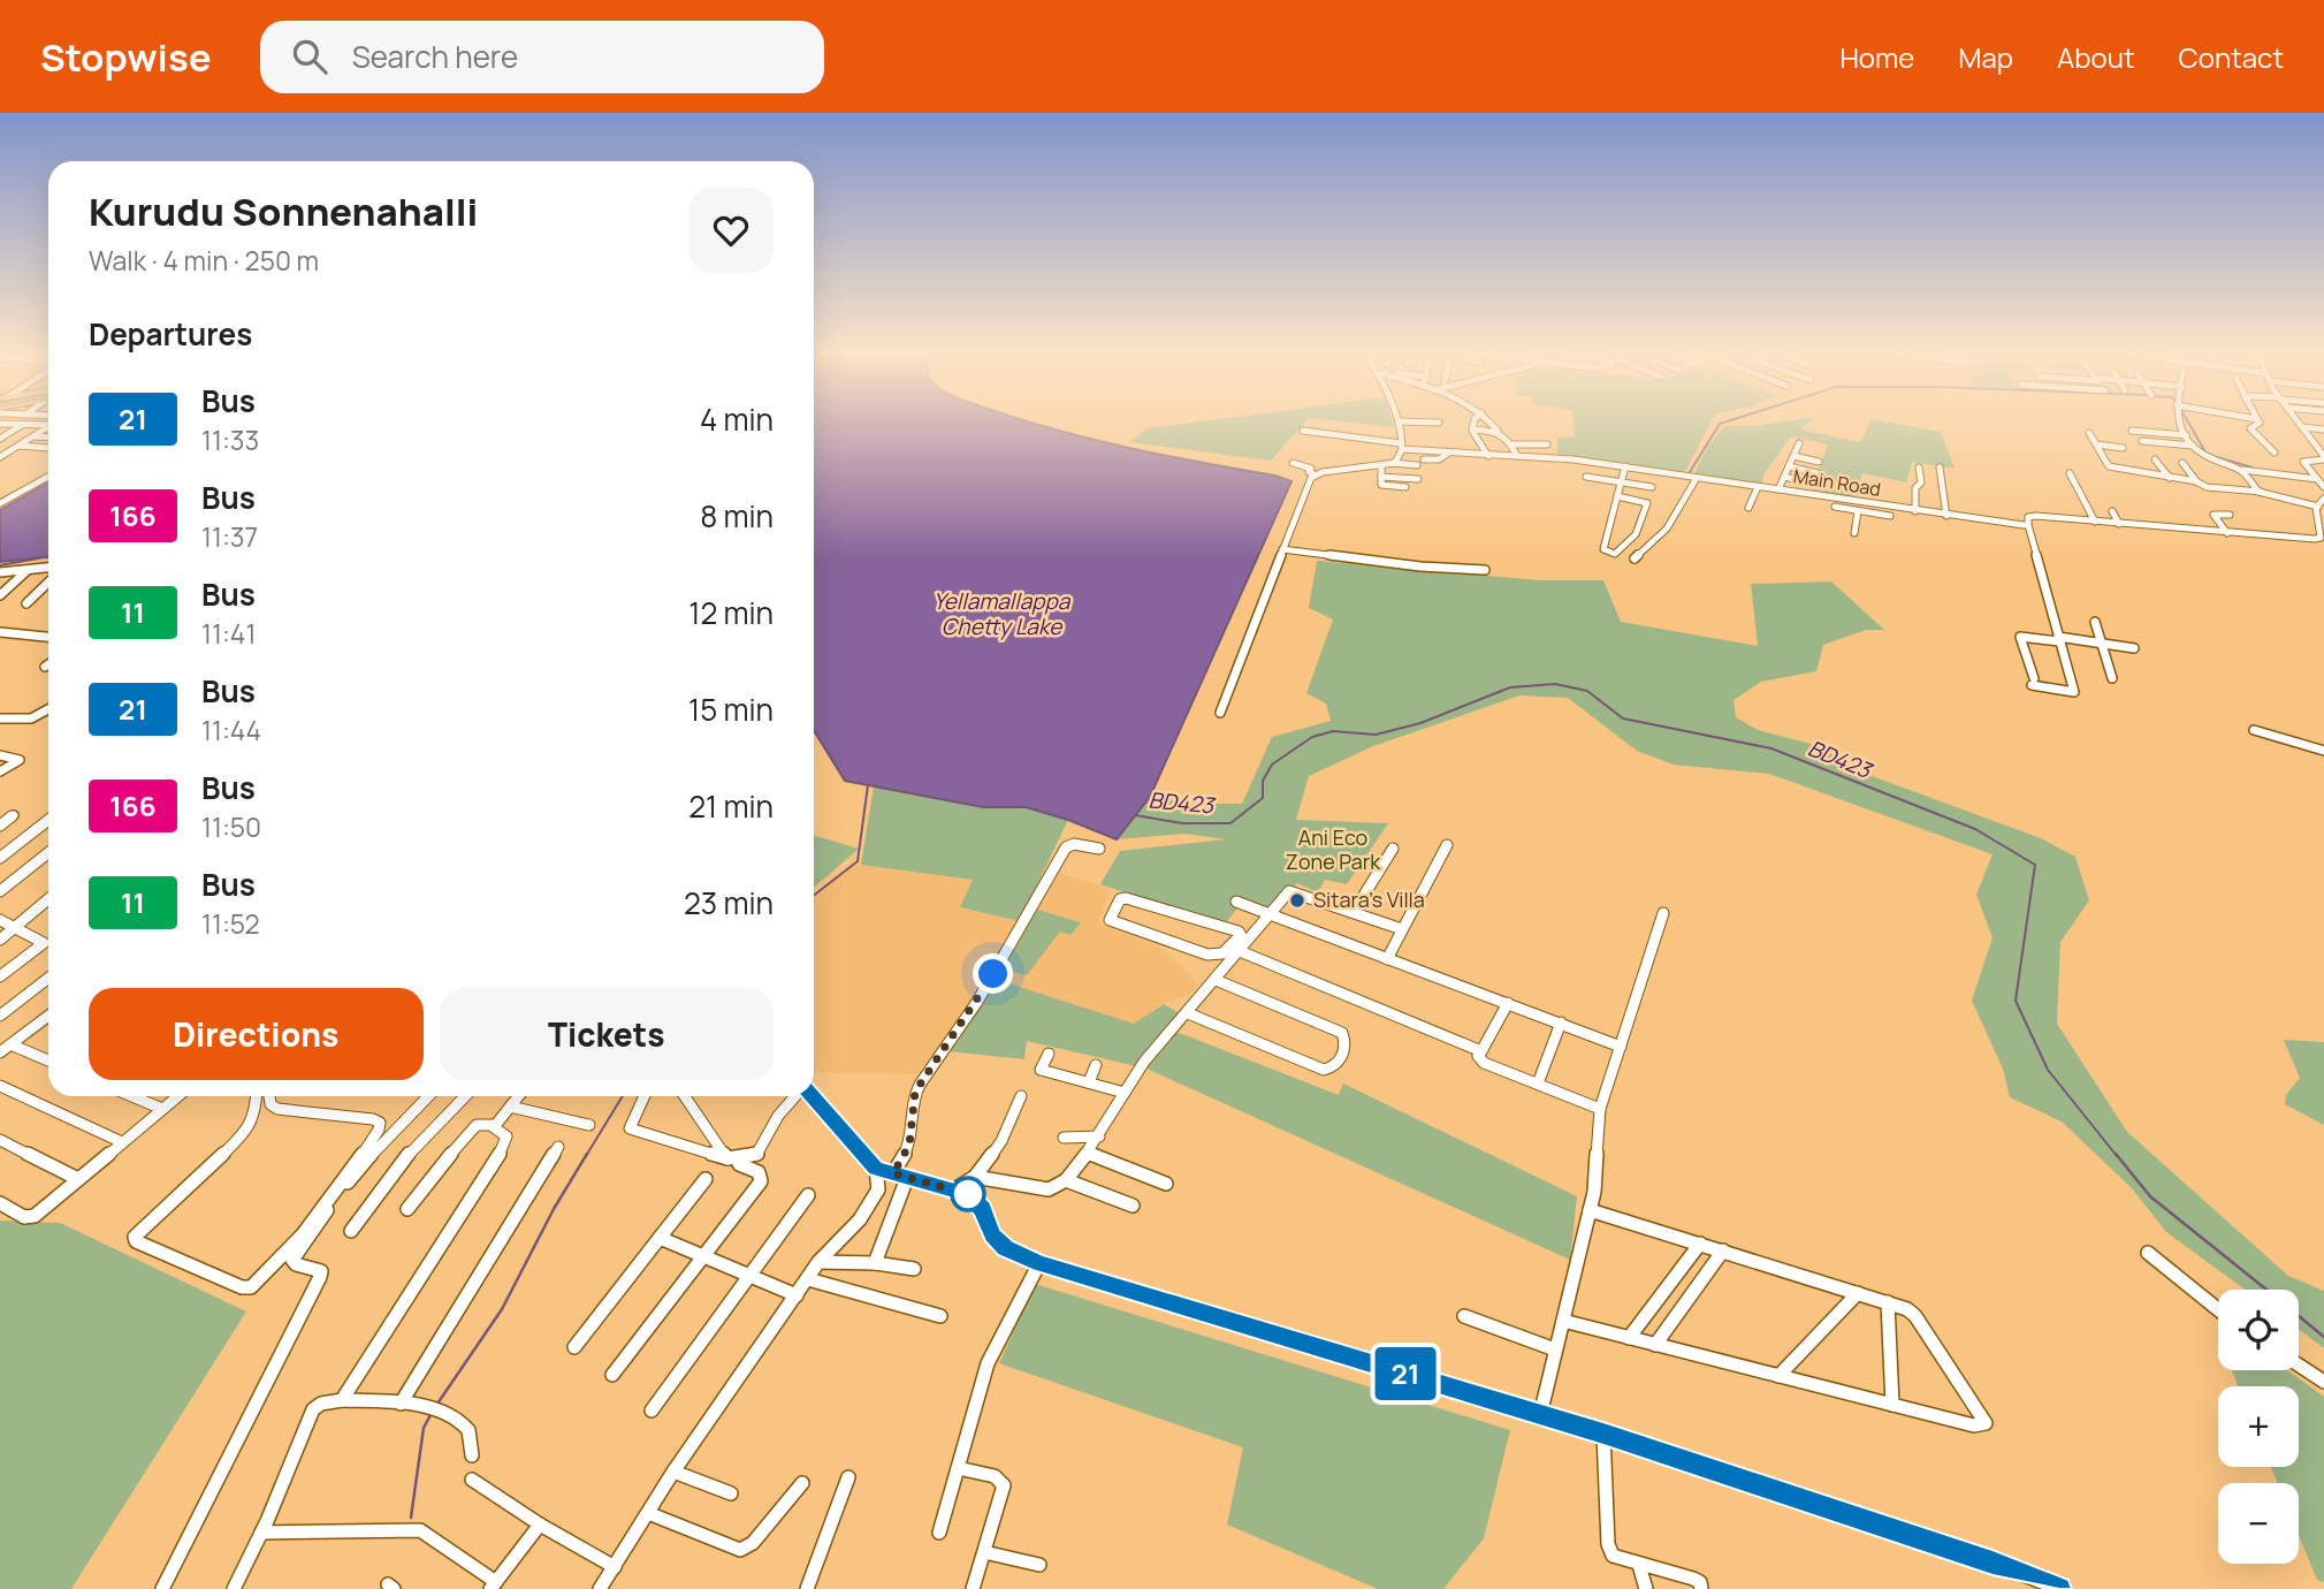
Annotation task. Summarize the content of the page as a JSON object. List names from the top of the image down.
{
  "streets": {
    "street": ["Main Road"]
  },
  "water": ["Yellamallappa Chetty Lake", "BD423"],
  "parks": ["Ani Eco Zone Park"],
  "places": ["Sitara's Villa"],
  "lines": ["bus line 21"],
  "page": {
    "header": "Stopwise",
    "search": "Search here",
    "nav": [
      "Home",
      "Map",
      "About",
      "Contact"
    ],
    "on_map": "21",
    "heading": [
      ["Kurudu Sonnenahalli", "Walk · 4 min · 250 m"],
      "Departures"
    ],
    "list": [
      {
        "mark": "21",
        "name": "Bus",
        "note": "11:33",
        "value": "4 min"
      },
      {
        "mark": "166",
        "name": "Bus",
        "note": "11:37",
        "value": "8 min"
      },
      {
        "mark": "11",
        "name": "Bus",
        "note": "11:41",
        "value": "12 min"
      },
      {
        "mark": "21",
        "name": "Bus",
        "note": "11:44",
        "value": "15 min"
      },
      {
        "mark": "166",
        "name": "Bus",
        "note": "11:50",
        "value": "21 min"
      },
      {
        "mark": "11",
        "name": "Bus",
        "note": "11:52",
        "value": "23 min"
      }
    ],
    "buttons": ["Directions", "Tickets"],
    "map_buttons": ["+", "−"]
  }
}
